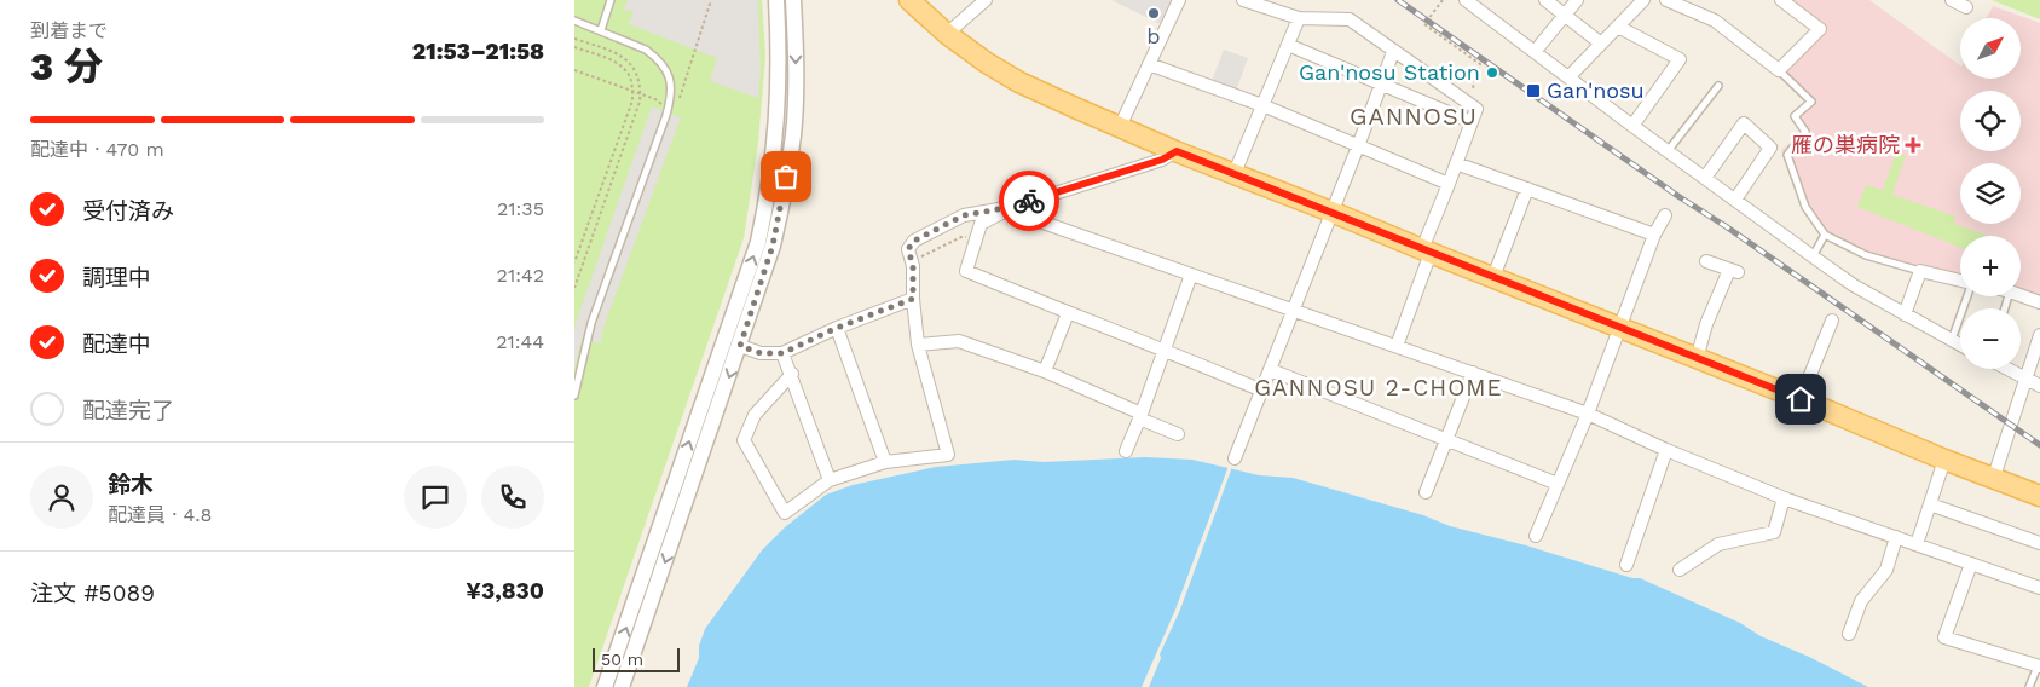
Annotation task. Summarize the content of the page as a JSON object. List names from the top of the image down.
{
  "districts": ["GANNOSU", "GANNOSU 2-CHOME"],
  "places": {
    "other": ["b", "Gan'nosu Station"],
    "transit": ["Gan'nosu"],
    "health": ["雁の巣病院"]
  },
  "scale_bar": "50 m",
  "north": "top right",
  "page": {
    "heading": ["3 分", "到着まで", "21:53–21:58"],
    "panel": [
      "鈴木",
      "配達員 · 4.8",
      "注文 #5089",
      "¥3,830"
    ],
    "map_buttons": ["+", "−"],
    "bar": "配達中 · 470 m",
    "list": [
      ["受付済み", "21:35"],
      ["調理中", "21:42"],
      ["配達中", "21:44"],
      "配達完了"
    ],
    "scale": "50 m"
  }
}
